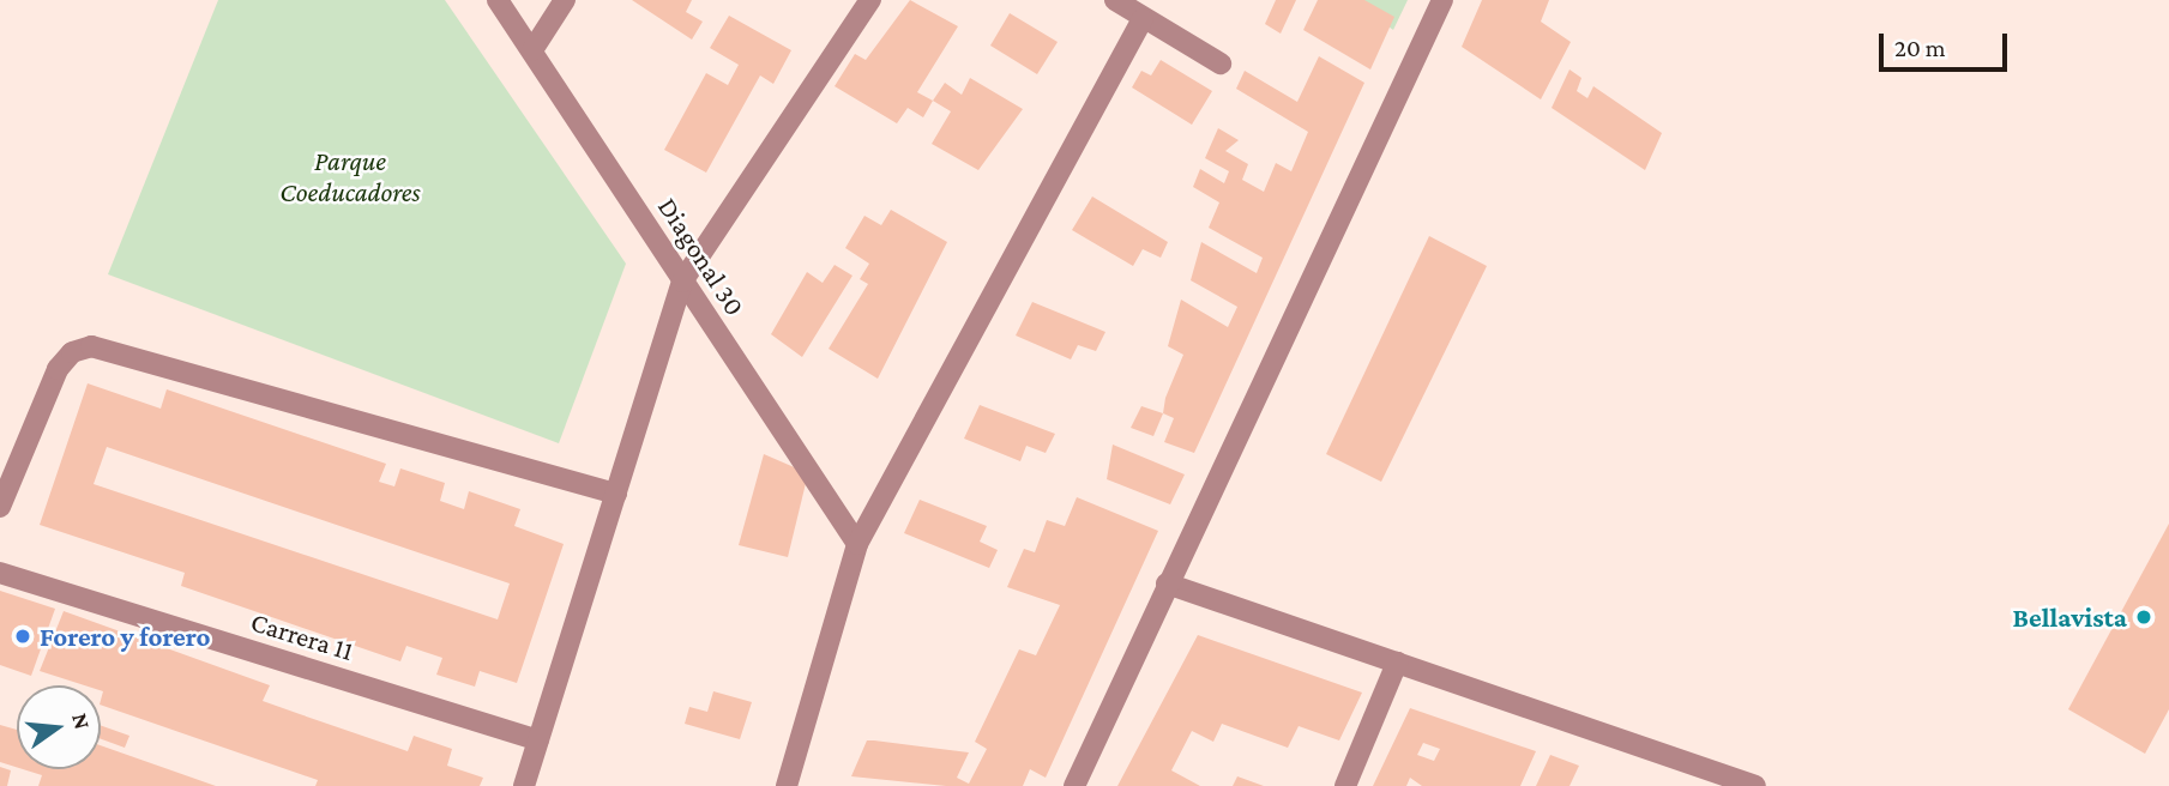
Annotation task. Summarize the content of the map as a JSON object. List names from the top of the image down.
{
  "streets": {
    "street": ["Diagonal 30", "Carrera 11"]
  },
  "parks": ["Parque Coeducadores"],
  "places": ["Bellavista", "Forero y forero"],
  "scale_bar": "20 m",
  "north": "right"
}
